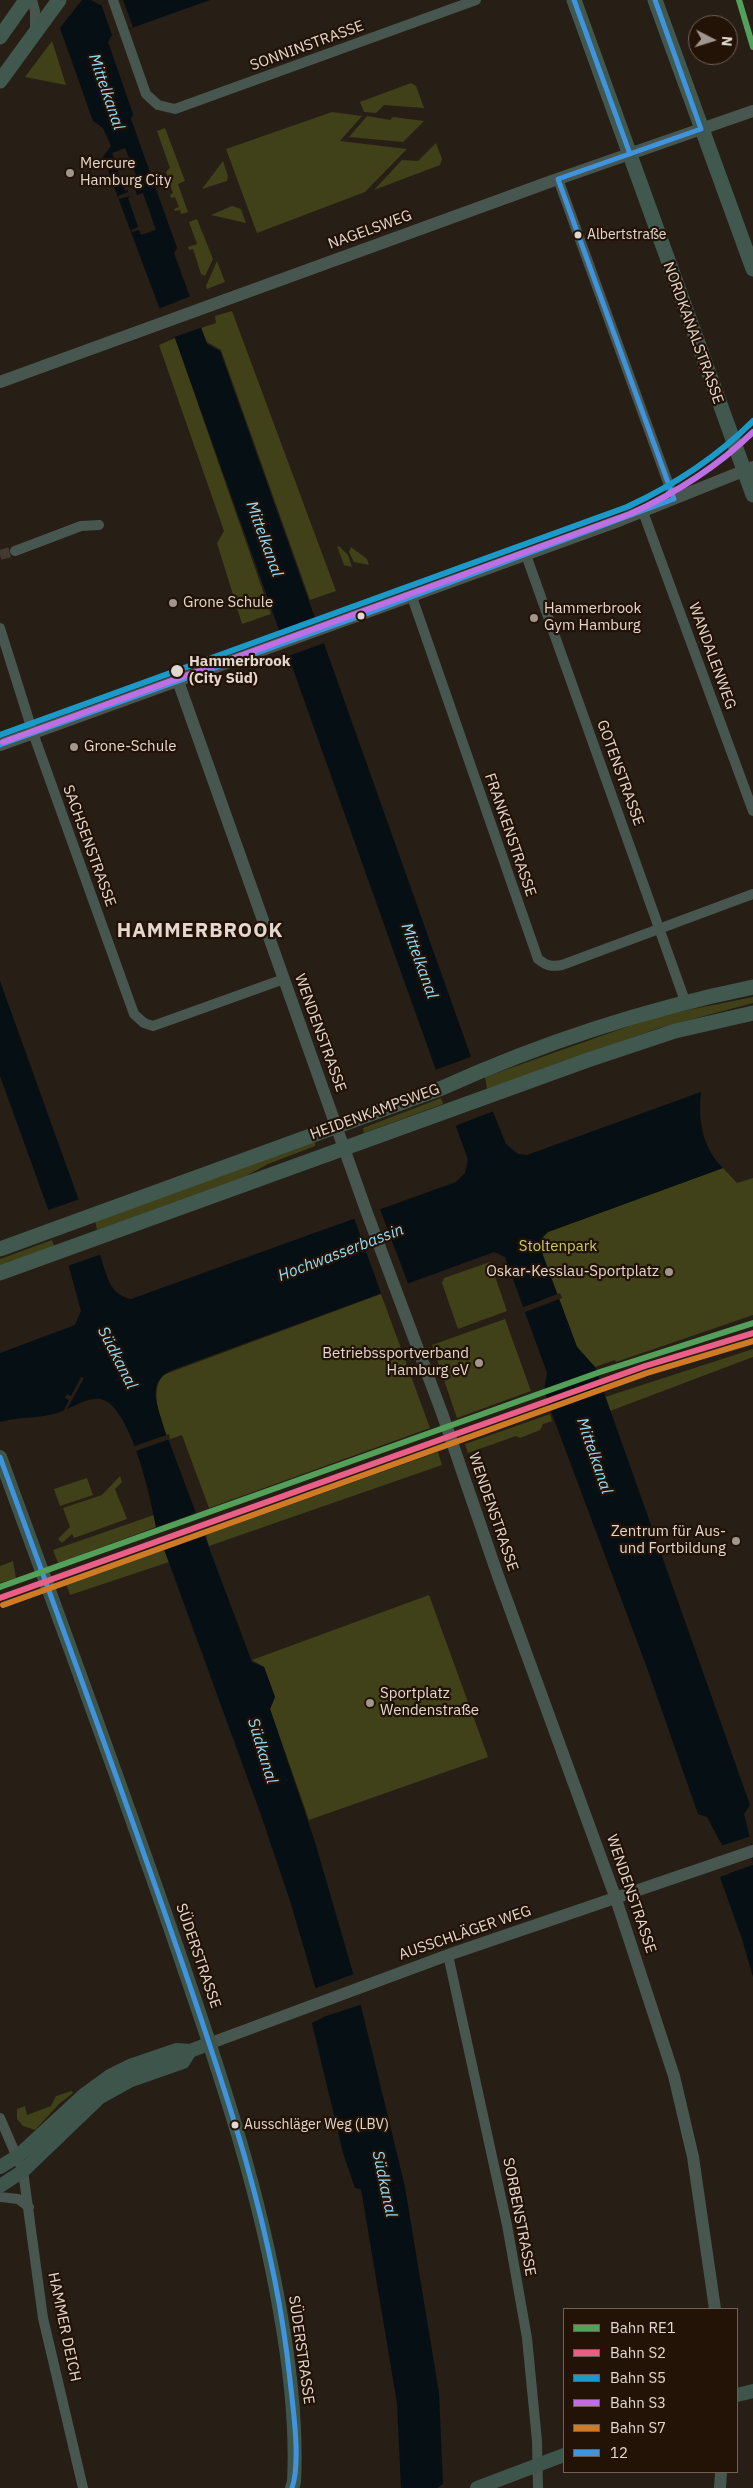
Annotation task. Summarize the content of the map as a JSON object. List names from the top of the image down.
{
  "streets": {
    "main road": [
      "NORDKANALSTRASSE",
      "HEIDENKAMPSWEG",
      "AUSSCHLÄGER WEG",
      "SÜDERSTRASSE"
    ],
    "street": [
      "SONNINSTRASSE",
      "NAGELSWEG",
      "WANDALENWEG",
      "GOTENSTRASSE",
      "FRANKENSTRASSE",
      "SACHSENSTRASSE",
      "WENDENSTRASSE",
      "SORBENSTRASSE",
      "HAMMER DEICH"
    ]
  },
  "crossings": [
    ["NAGELSWEG", "NORDKANALSTRASSE"],
    ["GOTENSTRASSE", "FRANKENSTRASSE"],
    ["GOTENSTRASSE", "HEIDENKAMPSWEG"],
    ["SACHSENSTRASSE", "WENDENSTRASSE"],
    ["WENDENSTRASSE", "HEIDENKAMPSWEG"],
    ["WENDENSTRASSE", "AUSSCHLÄGER WEG"],
    ["AUSSCHLÄGER WEG", "SÜDERSTRASSE"],
    ["AUSSCHLÄGER WEG", "SORBENSTRASSE"],
    ["AUSSCHLÄGER WEG", "HAMMER DEICH"]
  ],
  "districts": ["HAMMERBROOK"],
  "water": ["Mittelkanal", "Hochwasserbassin", "Südkanal"],
  "parks": ["Stoltenpark"],
  "places": [
    "Mercure Hamburg City",
    "Albertstraße",
    "Grone Schule",
    "Hammerbrook Gym Hamburg",
    "Hammerbrook (City Süd)",
    "Grone-Schule",
    "Oskar-Kesslau-Sportplatz",
    "Betriebssportverband Hamburg eV",
    "Zentrum für Aus- und Fortbildung",
    "Sportplatz Wendenstraße",
    "Ausschläger Weg (LBV)"
  ],
  "lines": [
    "rail line RE1",
    "transit line 12",
    "rail line S5",
    "rail line S3",
    "rail line S2",
    "rail line S7"
  ],
  "legend": [
    "Bahn RE1",
    "Bahn S2",
    "Bahn S5",
    "Bahn S3",
    "Bahn S7",
    "12"
  ],
  "north": "right"
}
